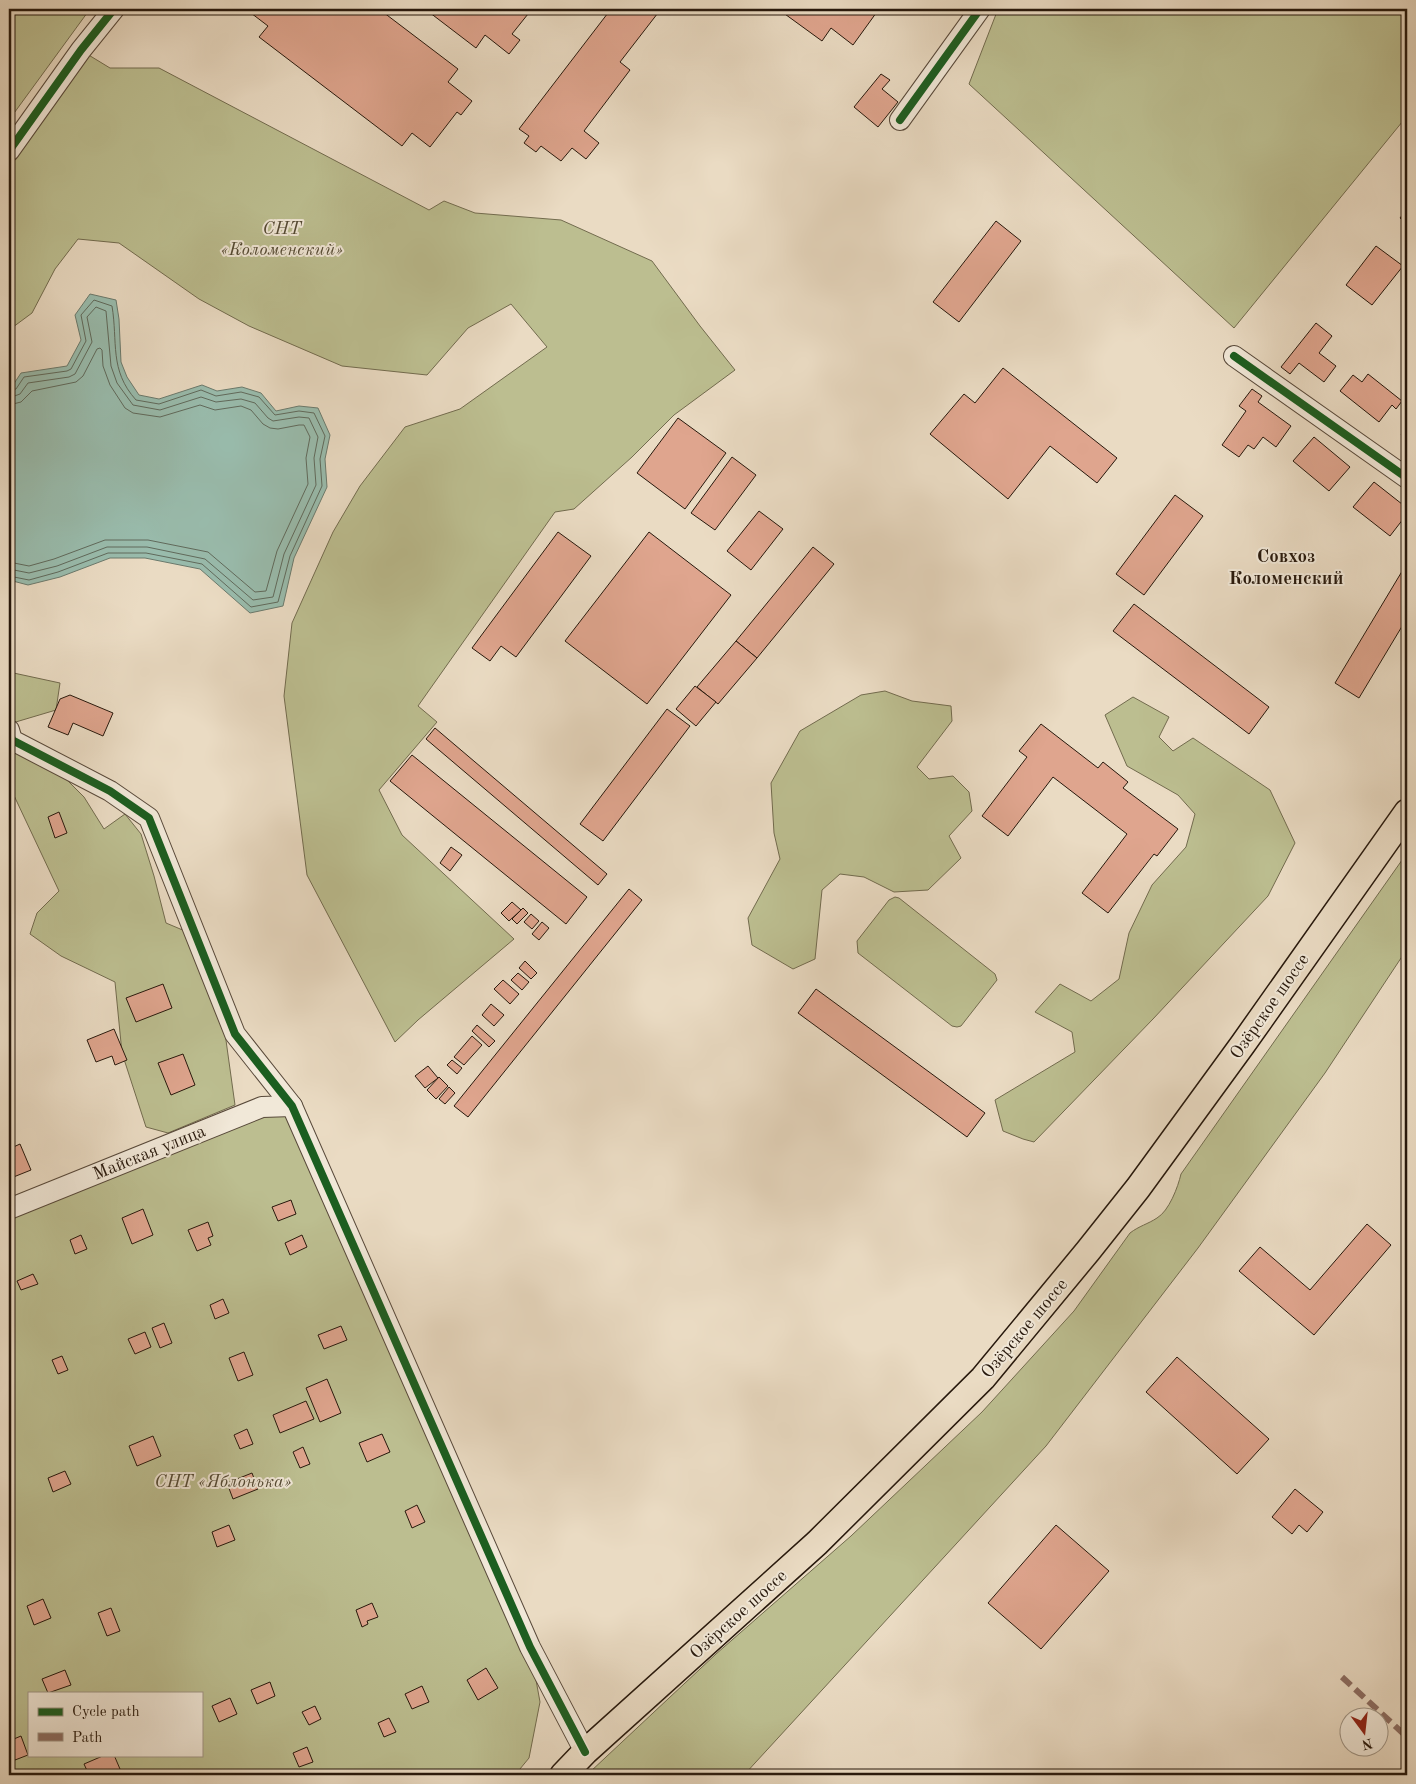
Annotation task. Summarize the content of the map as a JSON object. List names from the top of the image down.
{
  "streets": {
    "main road": ["Озёрское шоссе"],
    "street": ["Майская улица"]
  },
  "districts": ["Совхоз Коломенский"],
  "parks": ["СНТ «Коломенский»", "СНТ «Яблонька»"],
  "legend": ["Cycle path", "Path"],
  "north": "bottom"
}
